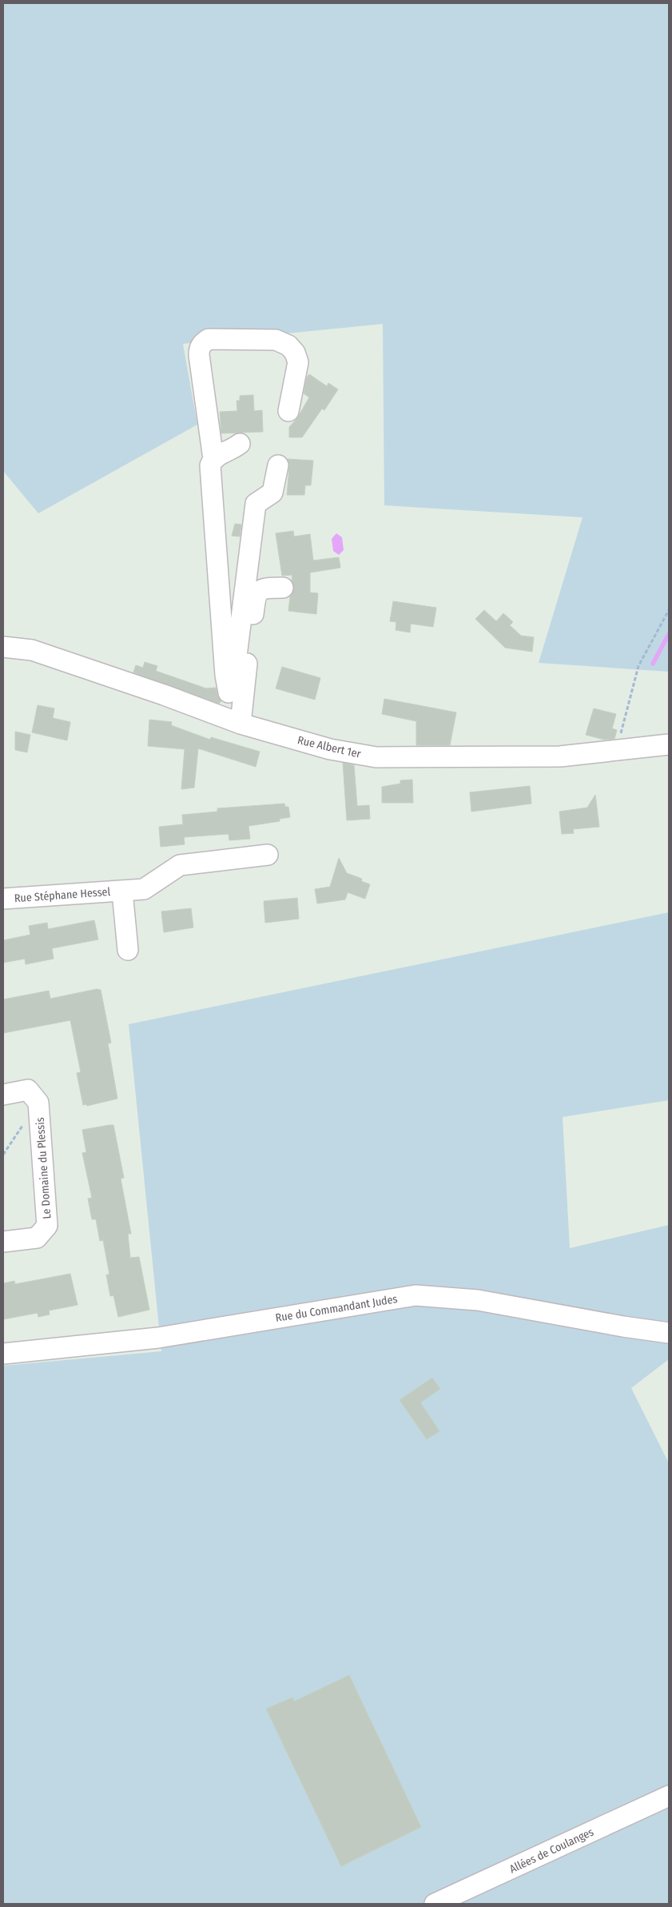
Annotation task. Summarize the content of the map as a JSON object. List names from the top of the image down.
{
  "streets": {
    "street": [
      "Rue Albert 1er",
      "Rue Stéphane Hessel",
      "Le Domaine du Plessis",
      "Rue du Commandant Judes",
      "Allées de Coulanges"
    ]
  }
}
